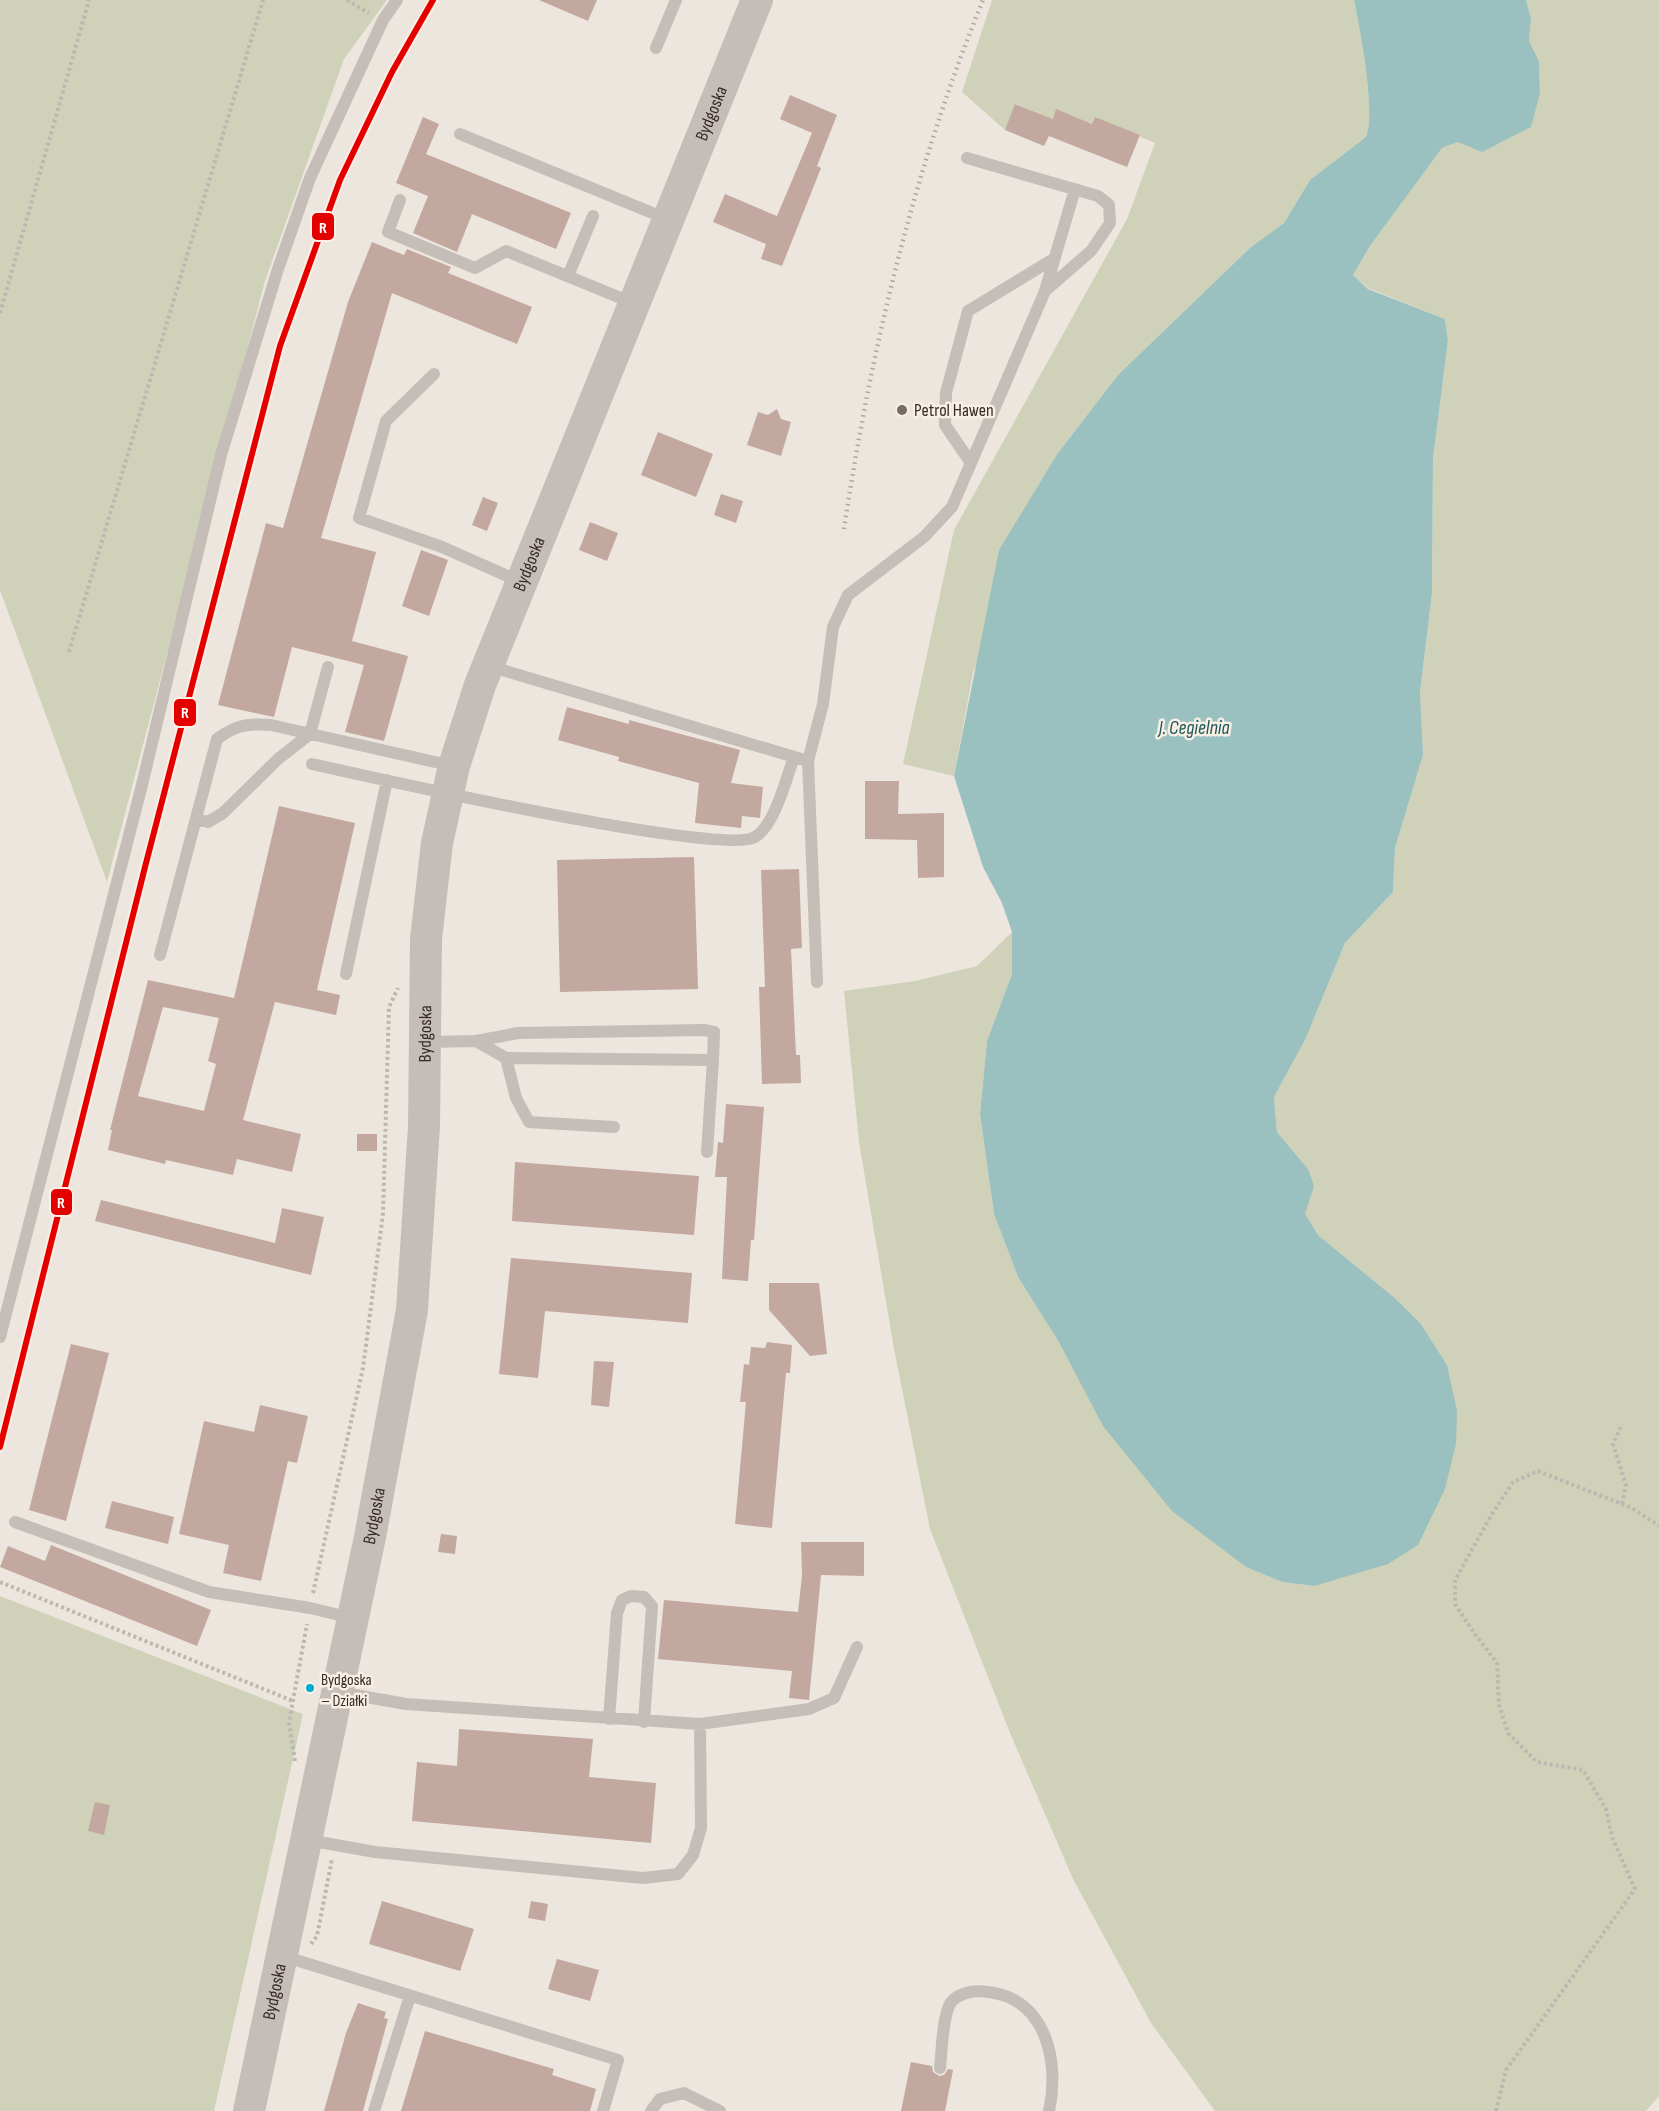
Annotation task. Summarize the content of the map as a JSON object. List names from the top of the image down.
{
  "streets": {
    "street": ["Bydgoska"]
  },
  "water": ["J. Cegielnia"],
  "places": ["Petrol Hawen", "Bydgoska – Działki"],
  "lines": ["transit line R"]
}
